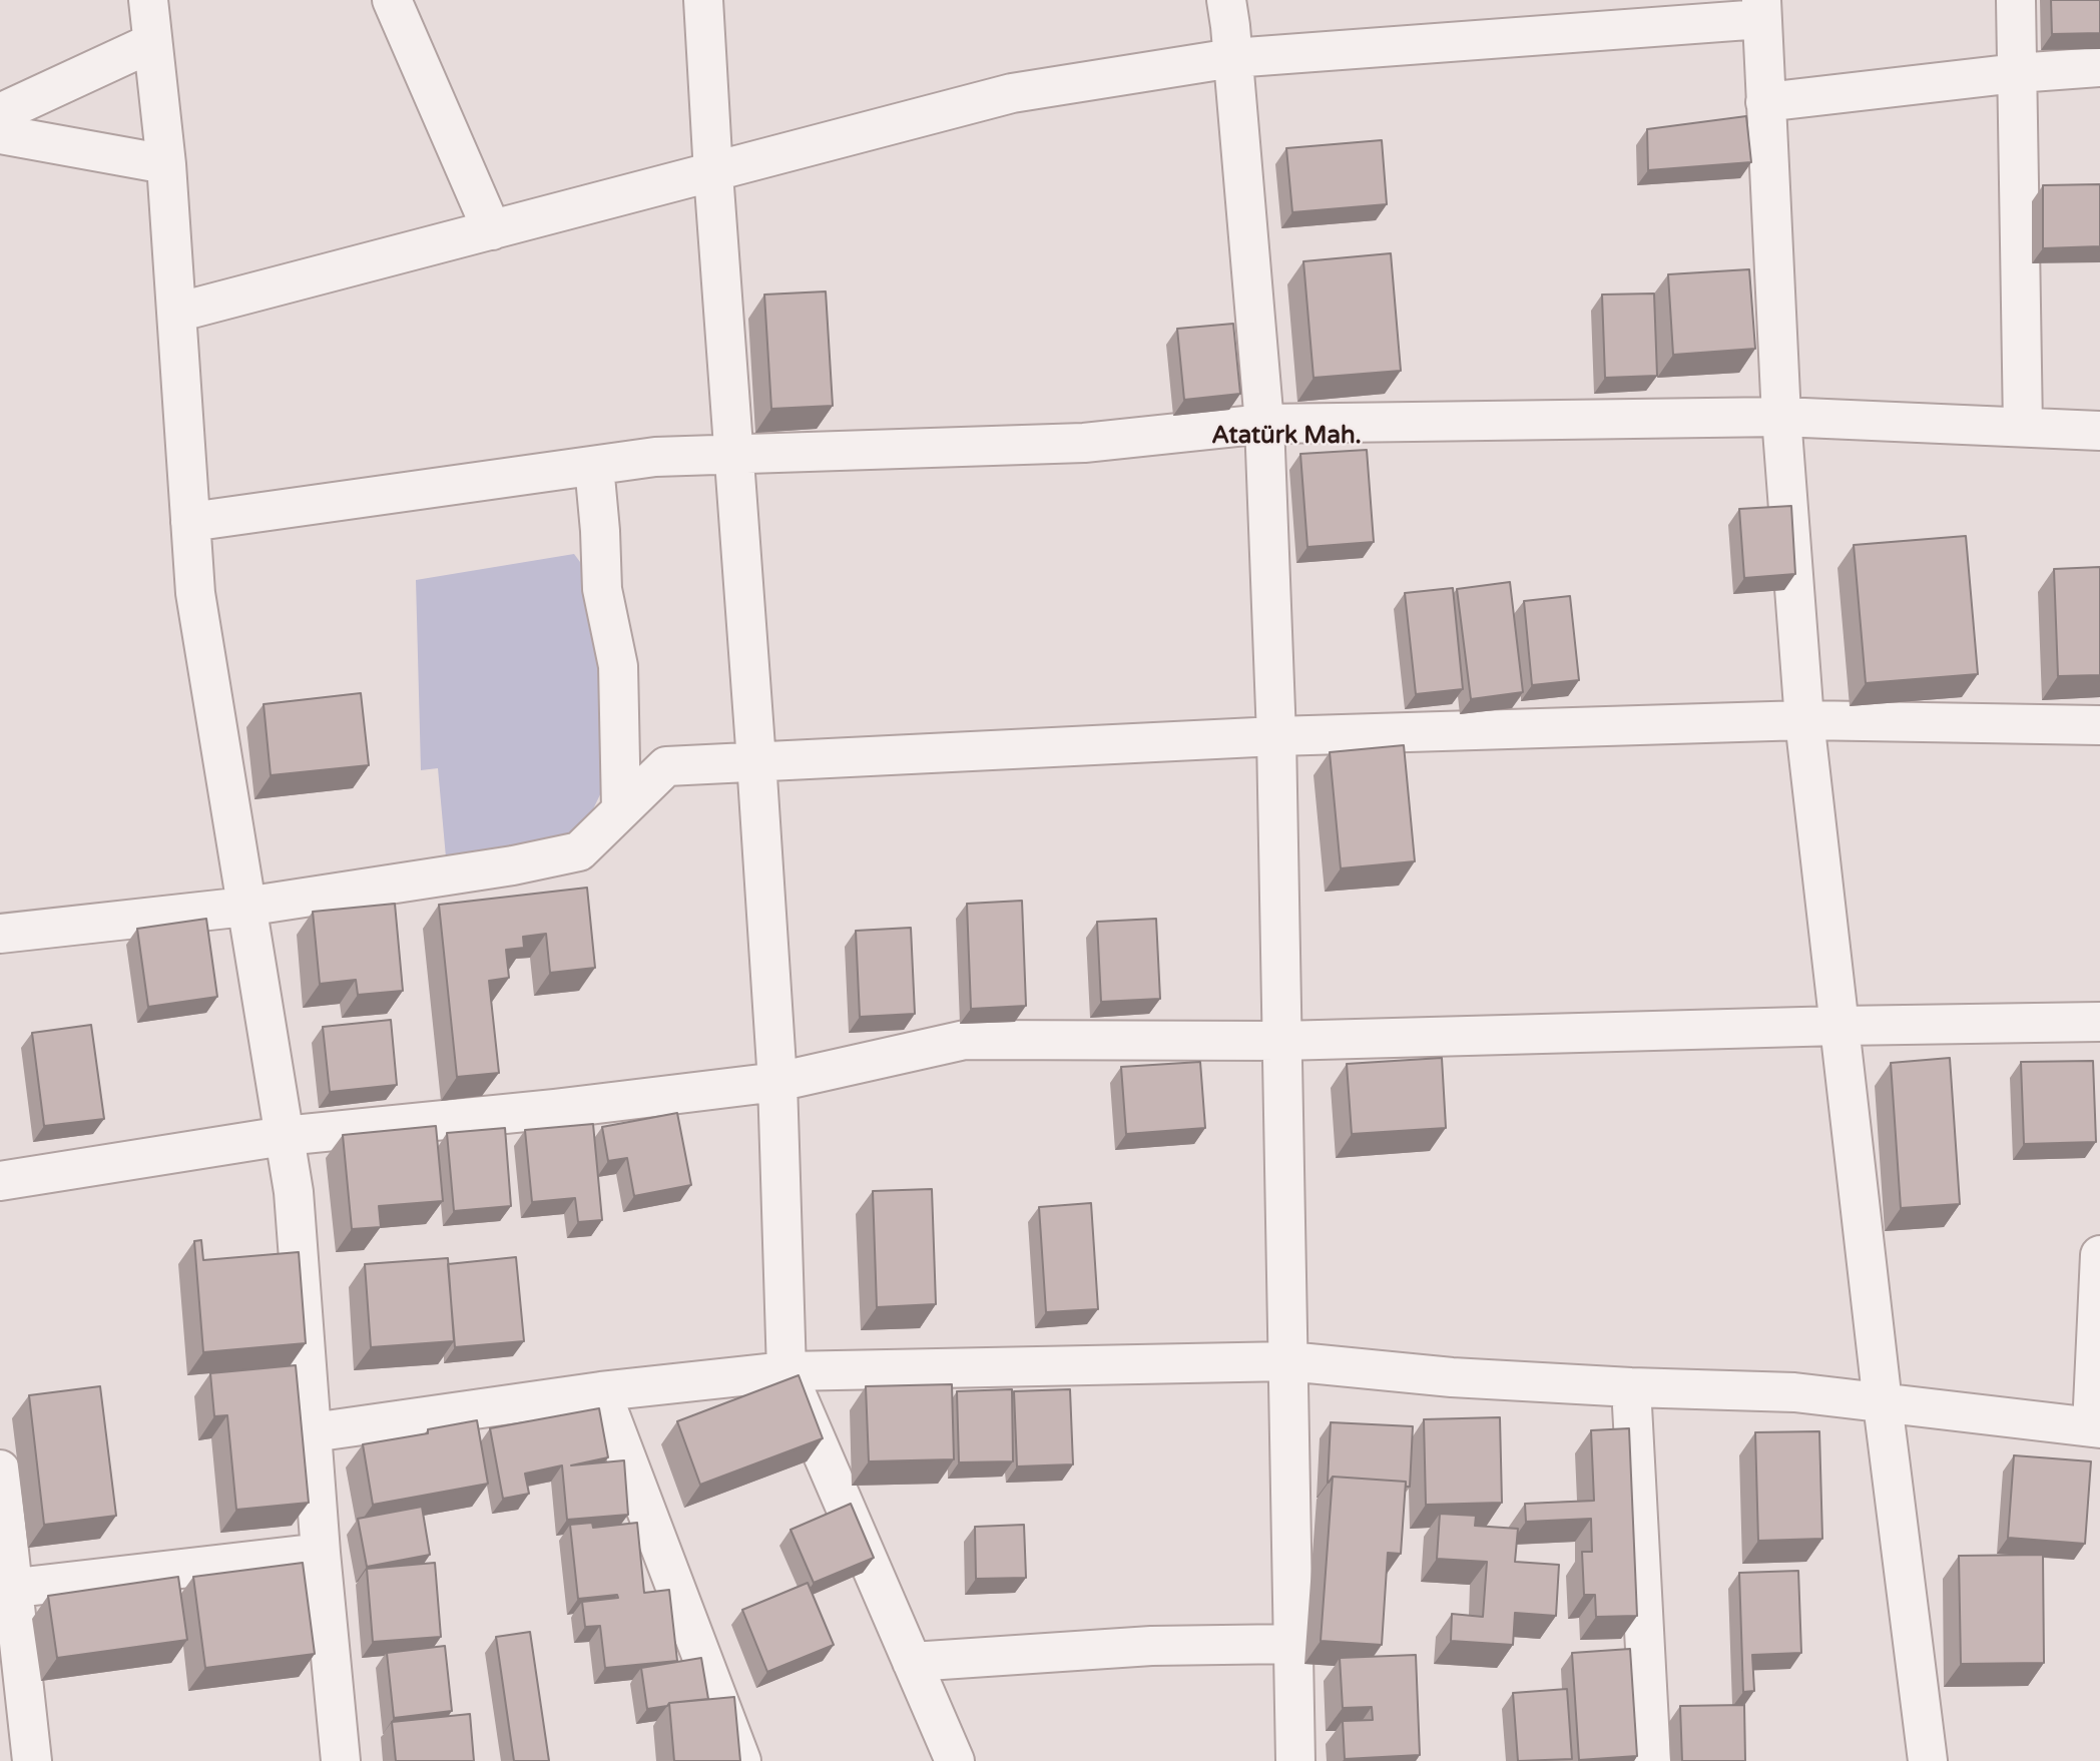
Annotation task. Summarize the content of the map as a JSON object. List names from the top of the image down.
{
  "districts": ["Atatürk Mah."]
}
